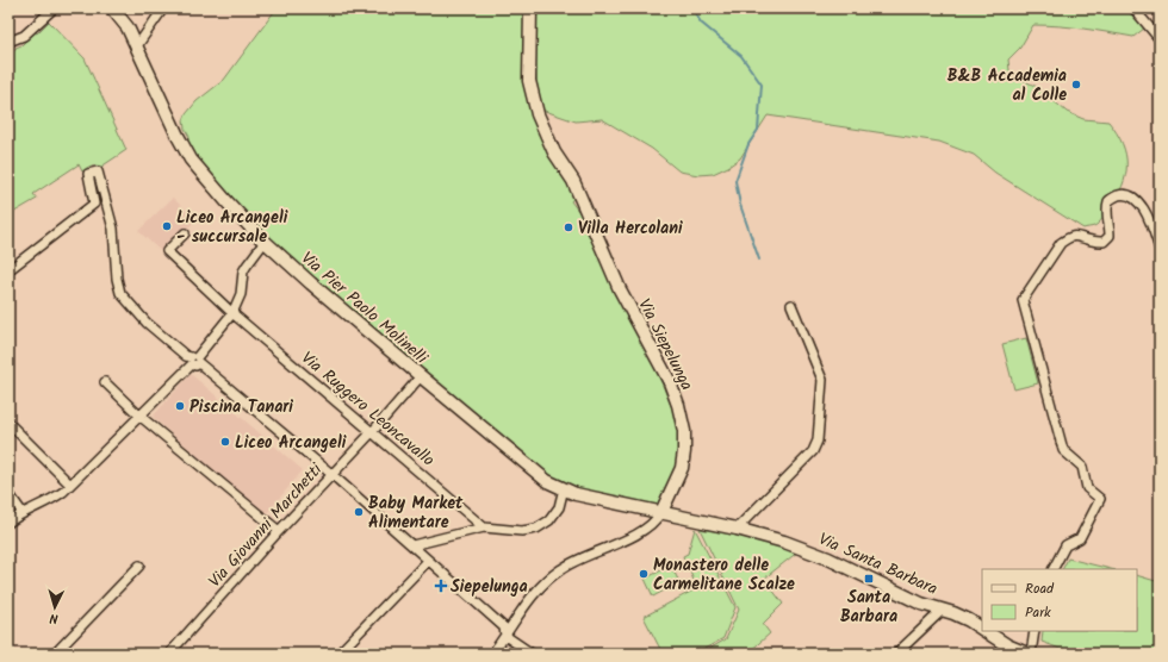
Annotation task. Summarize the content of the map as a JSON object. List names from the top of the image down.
{
  "streets": {
    "street": [
      "Via Pier Paolo Molinelli",
      "Via Siepelunga",
      "Via Ruggero Leoncavallo",
      "Via Giovanni Marchetti",
      "Via Santa Barbara"
    ]
  },
  "crossings": [
    ["Via Pier Paolo Molinelli", "Via Siepelunga"],
    ["Via Pier Paolo Molinelli", "Via Giovanni Marchetti"],
    ["Via Pier Paolo Molinelli", "Via Santa Barbara"],
    ["Via Siepelunga", "Via Santa Barbara"],
    ["Via Ruggero Leoncavallo", "Via Giovanni Marchetti"]
  ],
  "places": {
    "other": [
      "B&B Accademia al Colle",
      "Liceo Arcangeli - succursale",
      "Villa Hercolani",
      "Piscina Tanari",
      "Liceo Arcangeli",
      "Baby Market Alimentare",
      "Monastero delle Carmelitane Scalze"
    ],
    "transit": ["Santa Barbara"],
    "health": ["Siepelunga"]
  },
  "legend": ["Road", "Park"],
  "north": "bottom"
}
